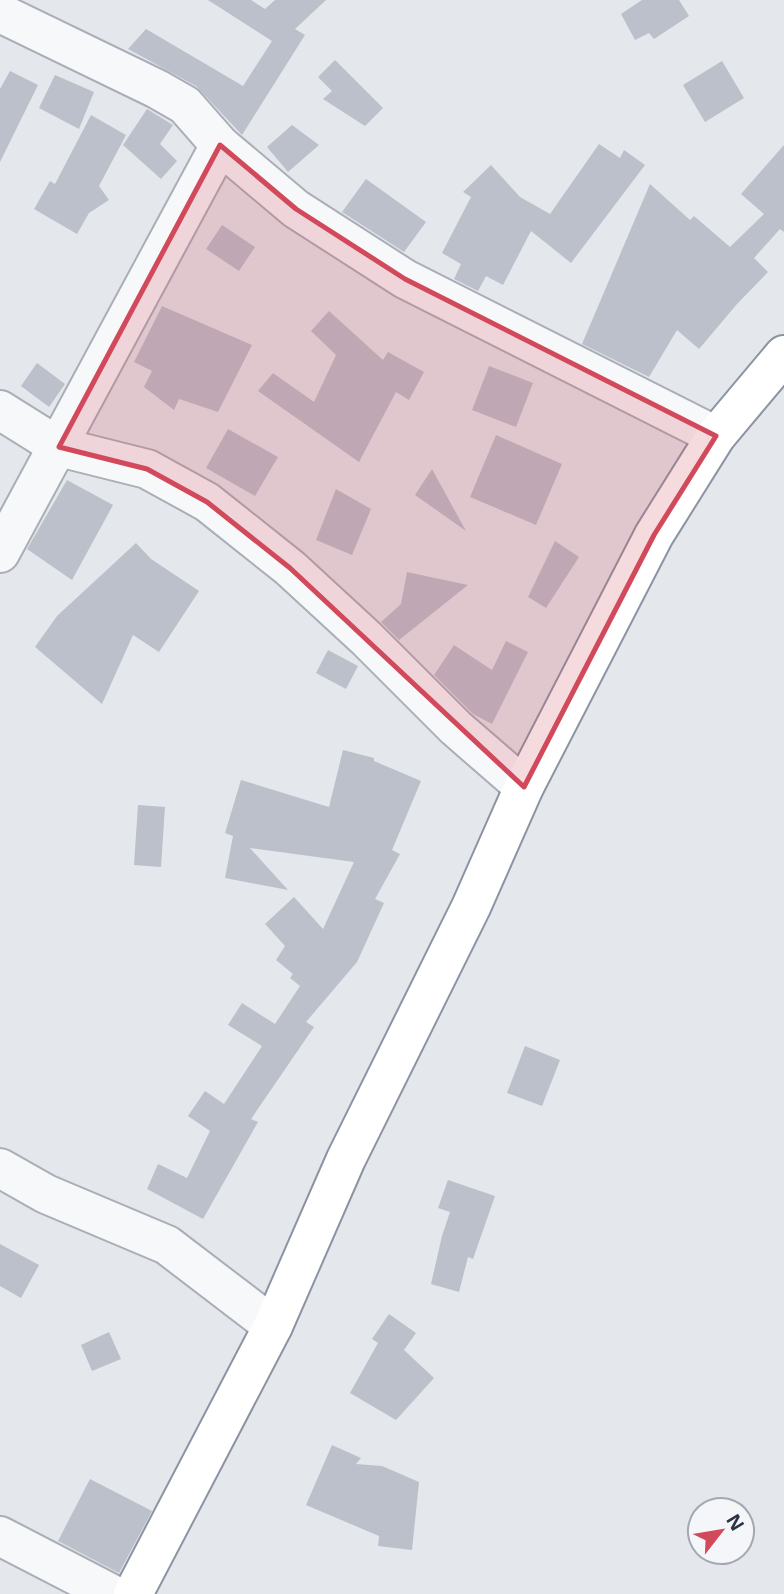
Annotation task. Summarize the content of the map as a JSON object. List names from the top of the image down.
{
  "north": "top right"
}
